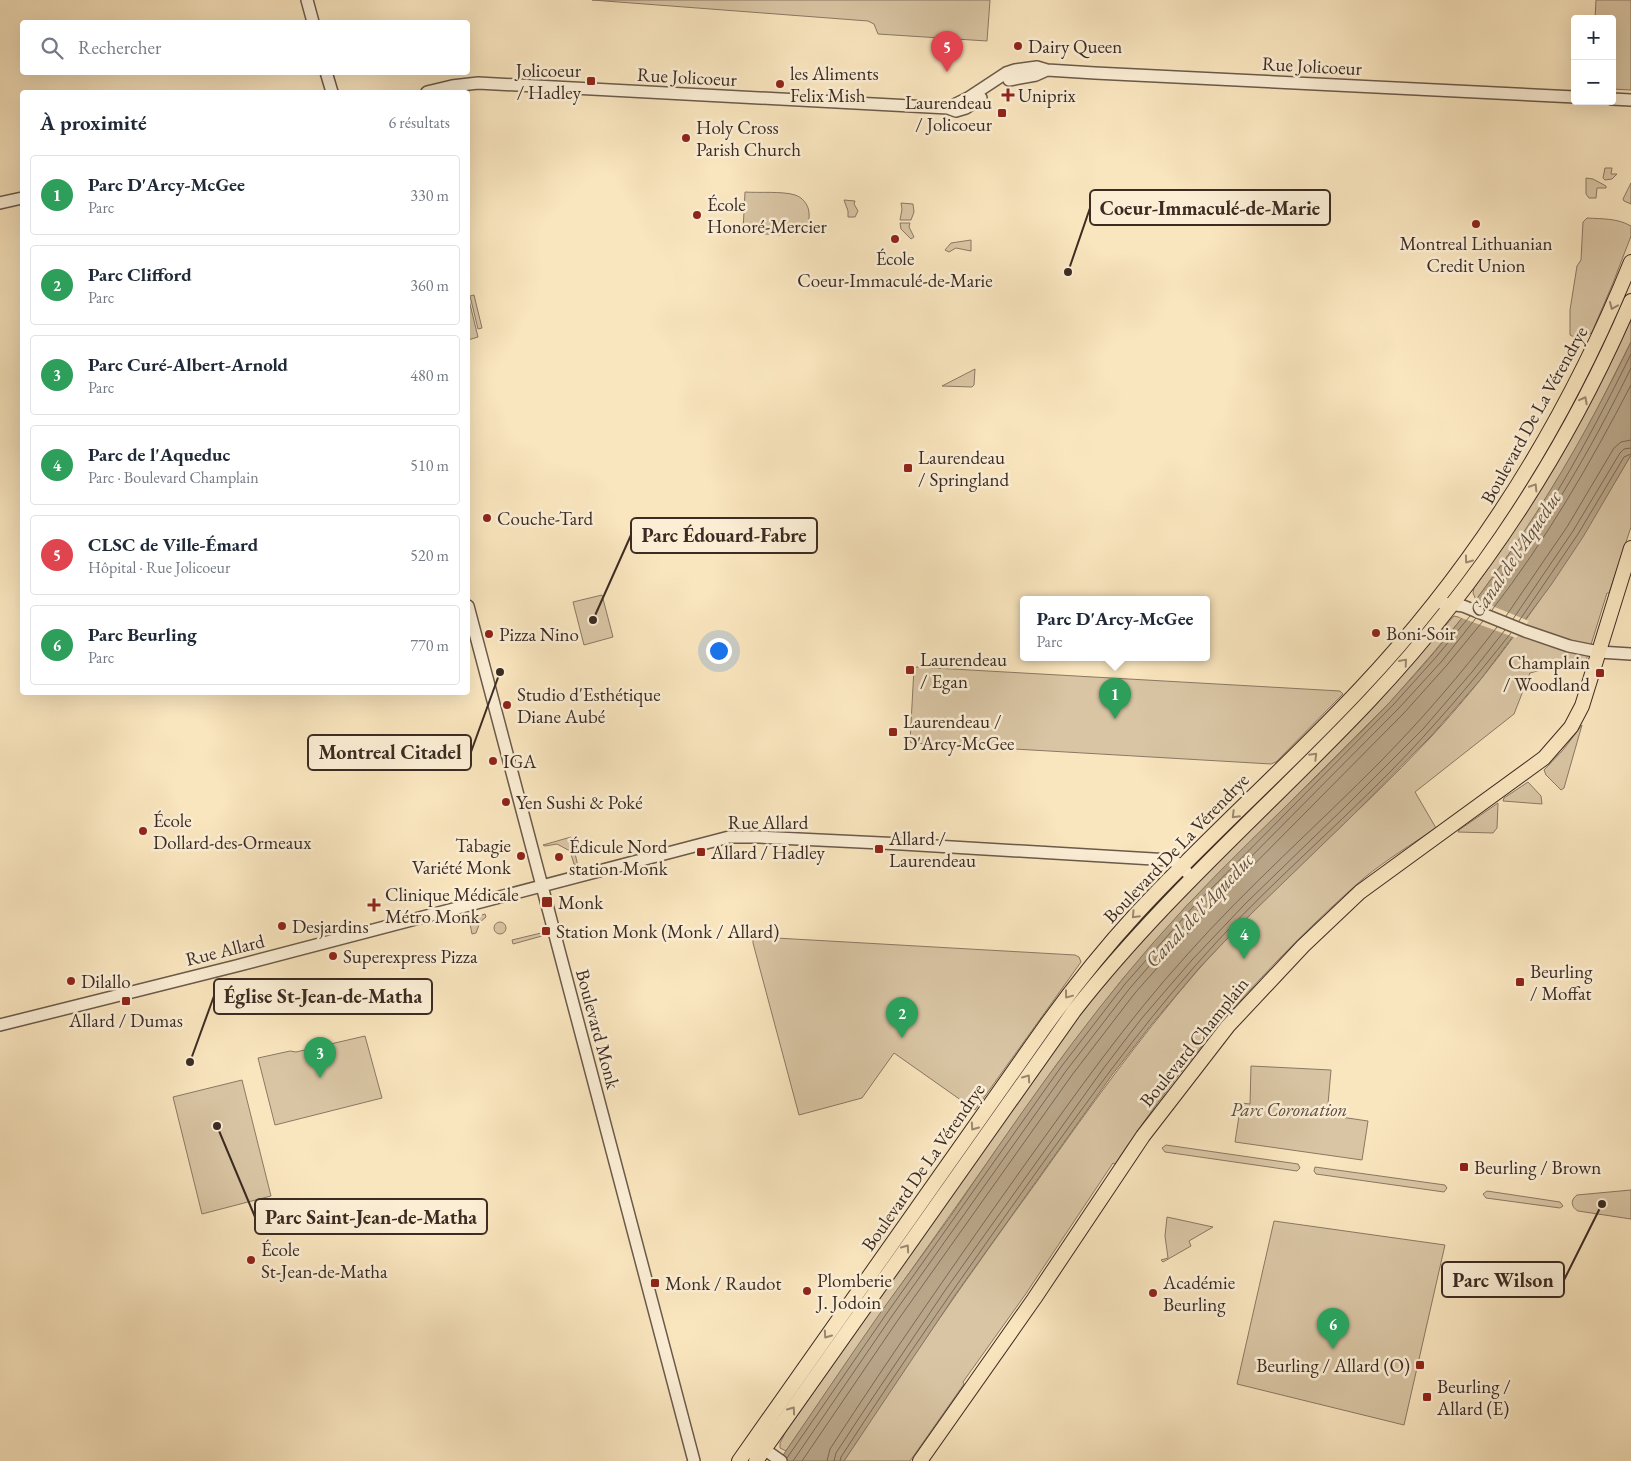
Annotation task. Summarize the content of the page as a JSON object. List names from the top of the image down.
{
  "streets": {
    "main road": ["Boulevard De La Vérendrye", "Boulevard Champlain"],
    "street": ["Rue Jolicoeur", "Rue Allard", "Boulevard Monk"]
  },
  "crossings": [
    ["Boulevard De La Vérendrye", "Rue Allard"],
    ["Rue Allard", "Boulevard Monk"]
  ],
  "water": ["Canal de l'Aqueduc"],
  "parks": ["Parc Coronation"],
  "places": {
    "other": [
      "Dairy Queen",
      "les Aliments Felix Mish",
      "Holy Cross Parish Church",
      "École Honoré-Mercier",
      "Montreal Lithuanian Credit Union",
      "École Coeur-Immaculé-de-Marie",
      "Coeur-Immaculé-de-Marie",
      "Couche-Tard",
      "Parc Édouard-Fabre",
      "Boni-Soir",
      "Pizza Nino",
      "Montreal Citadel",
      "Studio d'Esthétique Diane Aubé",
      "IGA",
      "Yen Sushi & Poké",
      "École Dollard-des-Ormeaux",
      "Tabagie Variété Monk",
      "Édicule Nord station Monk",
      "Desjardins",
      "Superexpress Pizza",
      "Dilallo",
      "Église St-Jean-de-Matha",
      "Parc Saint-Jean-de-Matha",
      "Parc Wilson",
      "École St-Jean-de-Matha",
      "Plomberie J. Jodoin",
      "Académie Beurling"
    ],
    "transit": [
      "Jolicoeur / Hadley",
      "Laurendeau / Jolicoeur",
      "Laurendeau / Springland",
      "Laurendeau / Egan",
      "Champlain / Woodland",
      "Laurendeau / D'Arcy-McGee",
      "Allard / Laurendeau",
      "Allard / Hadley",
      "Monk",
      "Station Monk (Monk / Allard)",
      "Beurling / Moffat",
      "Allard / Dumas",
      "Beurling / Brown",
      "Monk / Raudot",
      "Beurling / Allard (O)",
      "Beurling / Allard (E)"
    ],
    "health": ["Uniprix", "Clinique Médicale Métro Monk"]
  },
  "page": {
    "map_buttons": ["+", "−"],
    "search": "Rechercher",
    "pins": [
      "5",
      "1",
      "4",
      "2",
      "3",
      "6"
    ],
    "heading": ["À proximité", "6 résultats"],
    "list": [
      {
        "mark": "1",
        "name": "Parc D'Arcy-McGee",
        "note": "Parc",
        "value": "330 m"
      },
      {
        "mark": "2",
        "name": "Parc Clifford",
        "note": "Parc",
        "value": "360 m"
      },
      {
        "mark": "3",
        "name": "Parc Curé-Albert-Arnold",
        "note": "Parc",
        "value": "480 m"
      },
      {
        "mark": "4",
        "name": "Parc de l'Aqueduc",
        "note": "Parc · Boulevard Champlain",
        "value": "510 m"
      },
      {
        "mark": "5",
        "name": "CLSC de Ville-Émard",
        "note": "Hôpital · Rue Jolicoeur",
        "value": "520 m"
      },
      {
        "mark": "6",
        "name": "Parc Beurling",
        "note": "Parc",
        "value": "770 m"
      }
    ],
    "popup": ["Parc D'Arcy-McGee", "Parc"]
  }
}
